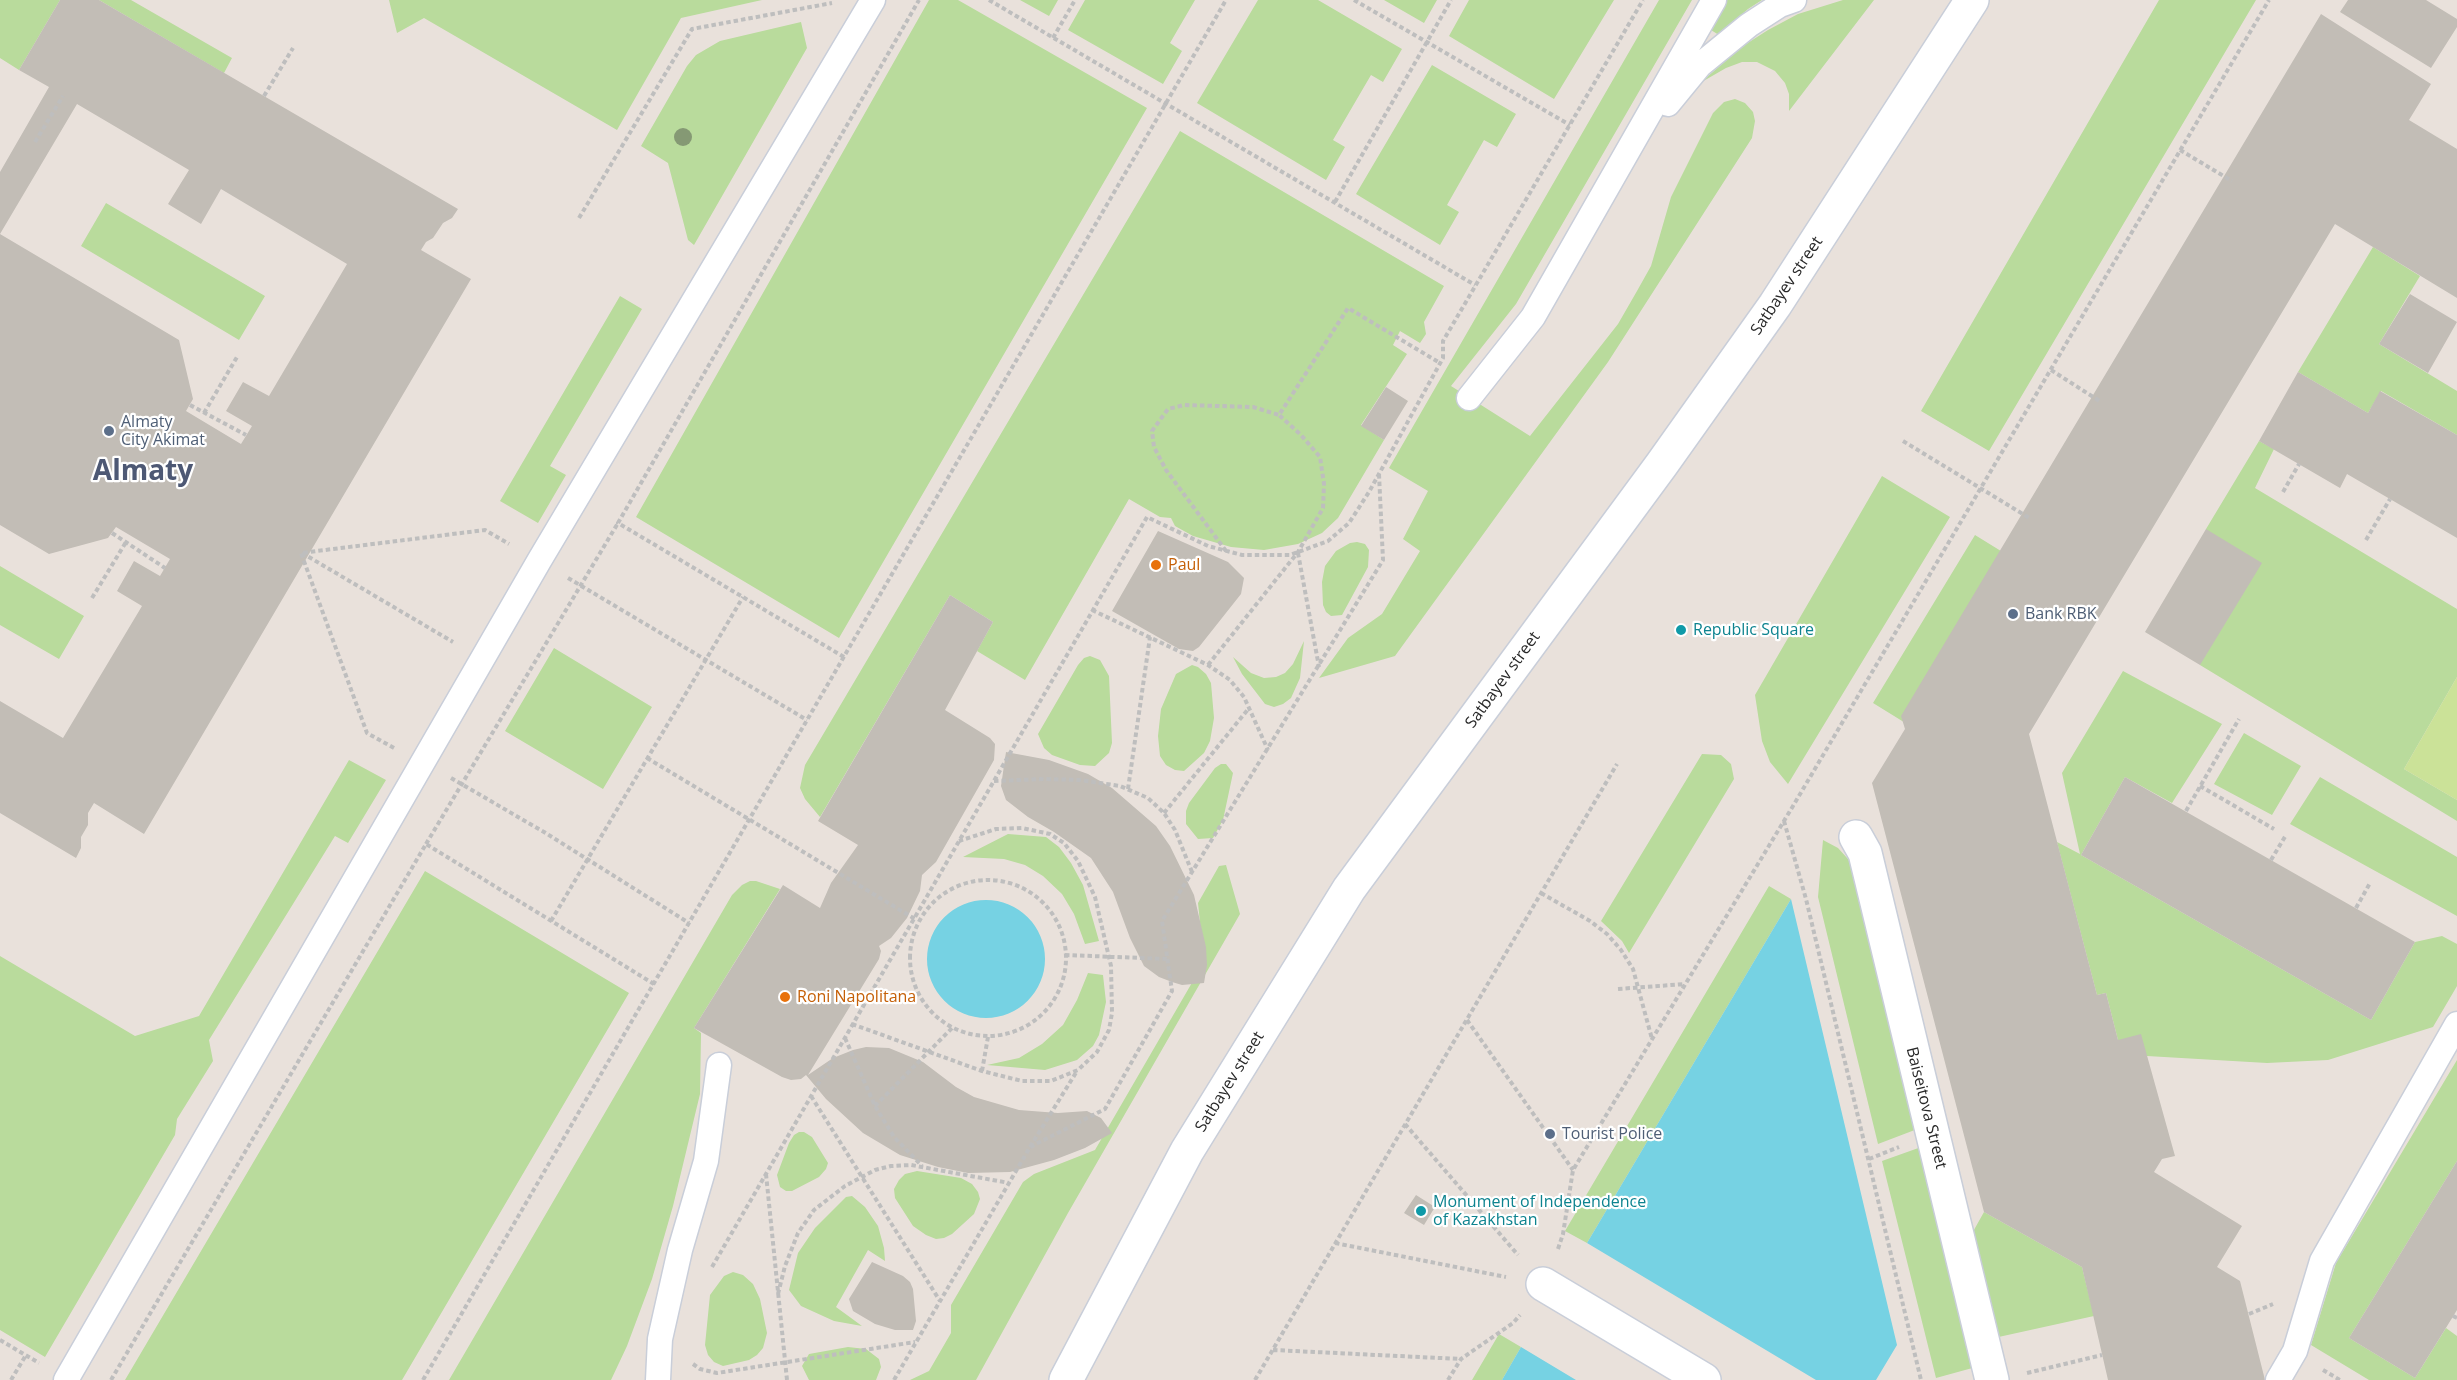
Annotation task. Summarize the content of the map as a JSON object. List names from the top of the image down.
{
  "streets": {
    "main road": ["Satbayev street", "Baiseitova Street"]
  },
  "districts": ["Almaty"],
  "places": [
    "Almaty City Akimat",
    "Paul",
    "Bank RBK",
    "Republic Square",
    "Roni Napolitana",
    "Tourist Police",
    "Monument of Independence of Kazakhstan"
  ]
}
